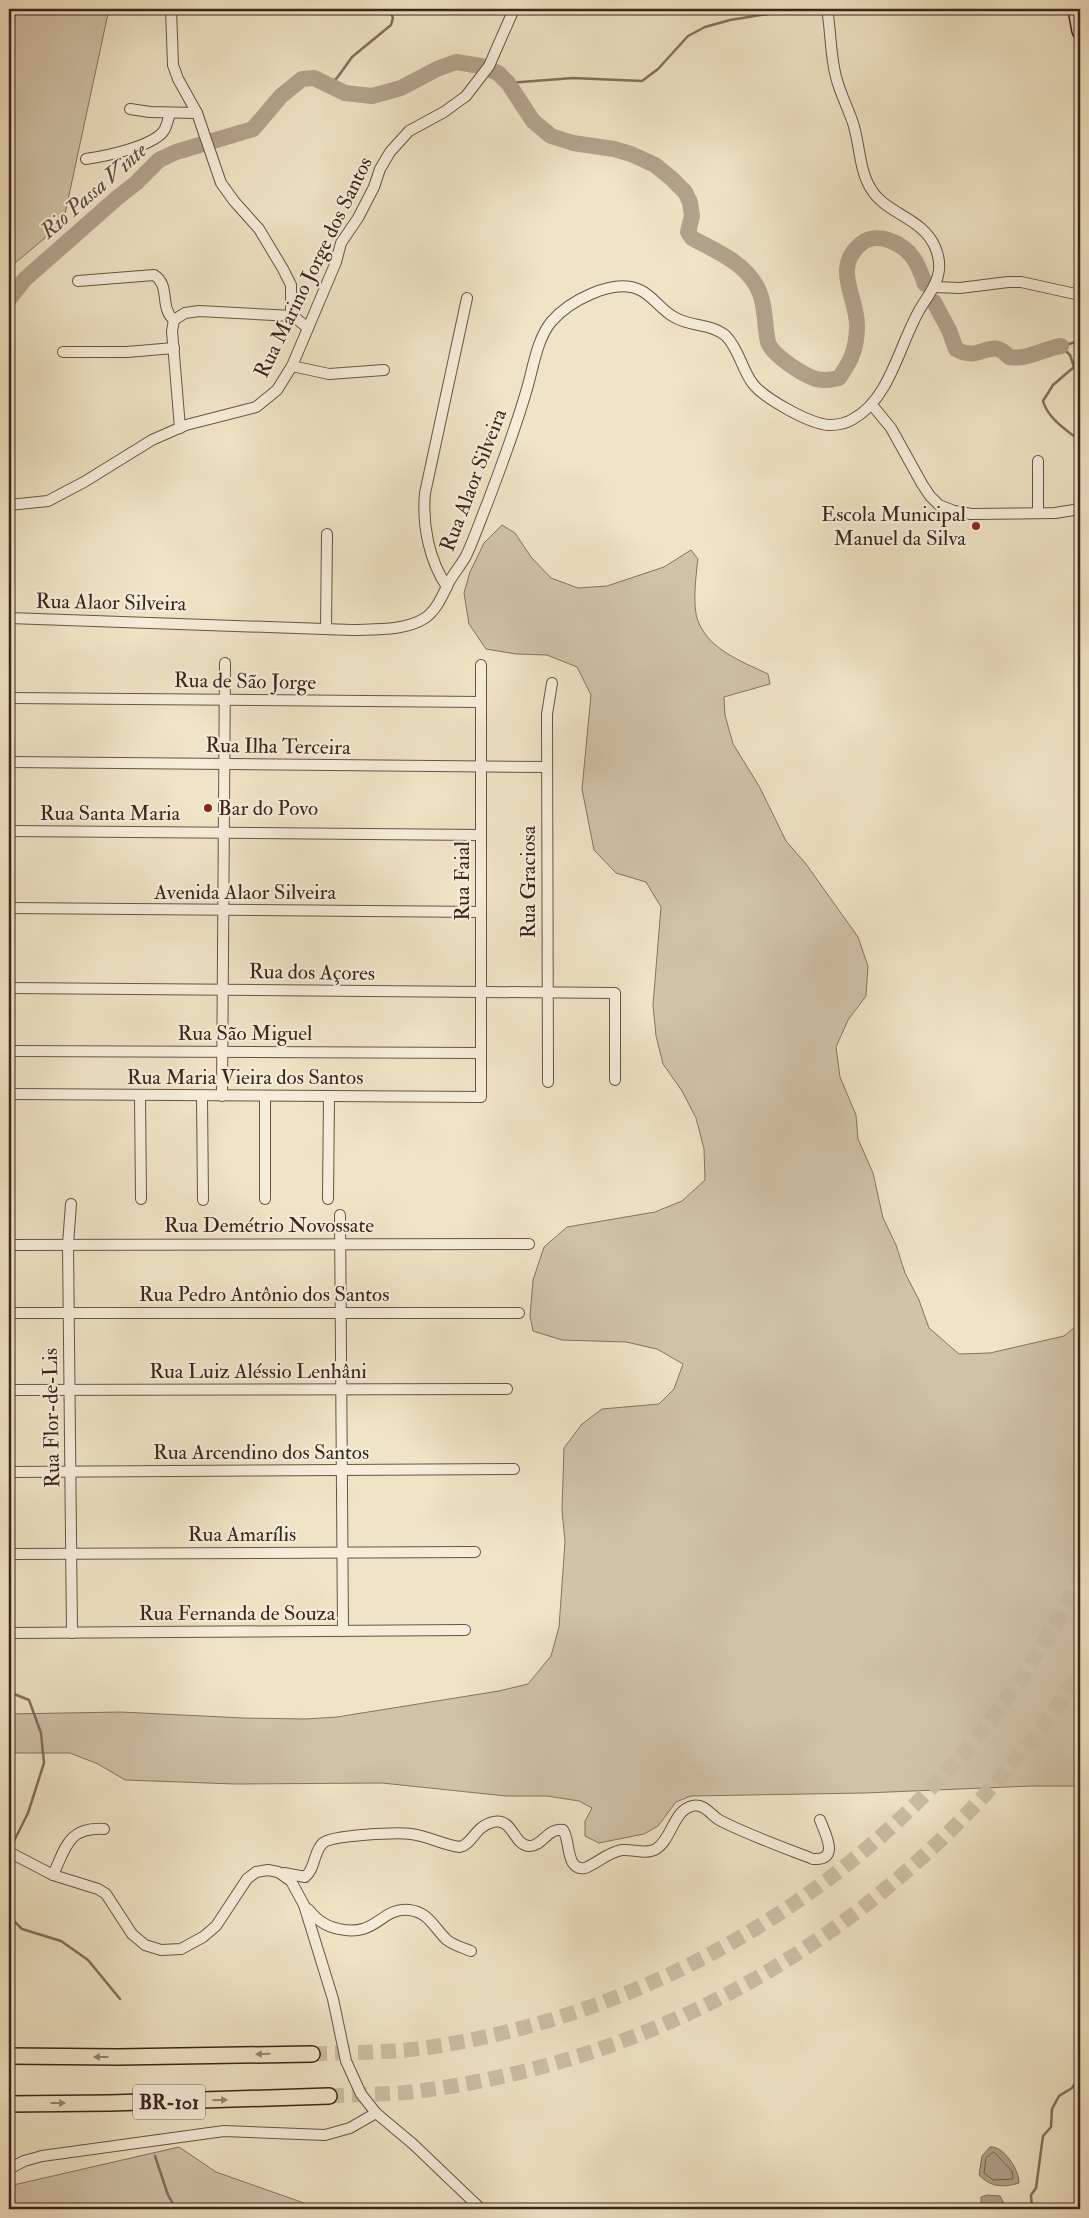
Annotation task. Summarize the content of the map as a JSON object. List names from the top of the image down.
{
  "streets": {
    "highway": ["BR-101"],
    "street": [
      "Rua Marino Jorge dos Santos",
      "Rua Alaor Silveira",
      "Rua de São Jorge",
      "Rua Ilha Terceira",
      "Rua Santa Maria",
      "Rua Faial",
      "Rua Graciosa",
      "Avenida Alaor Silveira",
      "Rua dos Açores",
      "Rua São Miguel",
      "Rua Maria Vieira dos Santos",
      "Rua Demétrio Novossate",
      "Rua Pedro Antônio dos Santos",
      "Rua Luiz Aléssio Lenhâni",
      "Rua Flor-de-Lis",
      "Rua Arcendino dos Santos",
      "Rua Amarílis",
      "Rua Fernanda de Souza"
    ]
  },
  "crossings": [
    ["Rua de São Jorge", "Rua Faial"],
    ["Rua Ilha Terceira", "Rua Faial"],
    ["Rua Ilha Terceira", "Rua Graciosa"],
    ["Rua Santa Maria", "Rua Faial"],
    ["Rua Faial", "Avenida Alaor Silveira"],
    ["Rua Faial", "Rua dos Açores"],
    ["Rua Faial", "Rua São Miguel"],
    ["Rua Faial", "Rua Maria Vieira dos Santos"],
    ["Rua Graciosa", "Rua dos Açores"],
    ["Rua Demétrio Novossate", "Rua Flor-de-Lis"],
    ["Rua Pedro Antônio dos Santos", "Rua Flor-de-Lis"],
    ["Rua Luiz Aléssio Lenhâni", "Rua Flor-de-Lis"],
    ["Rua Flor-de-Lis", "Rua Arcendino dos Santos"],
    ["Rua Flor-de-Lis", "Rua Amarílis"],
    ["Rua Flor-de-Lis", "Rua Fernanda de Souza"]
  ],
  "water": ["Rio Passa Vinte"],
  "places": ["Escola Municipal Manuel da Silva", "Bar do Povo"]
}
